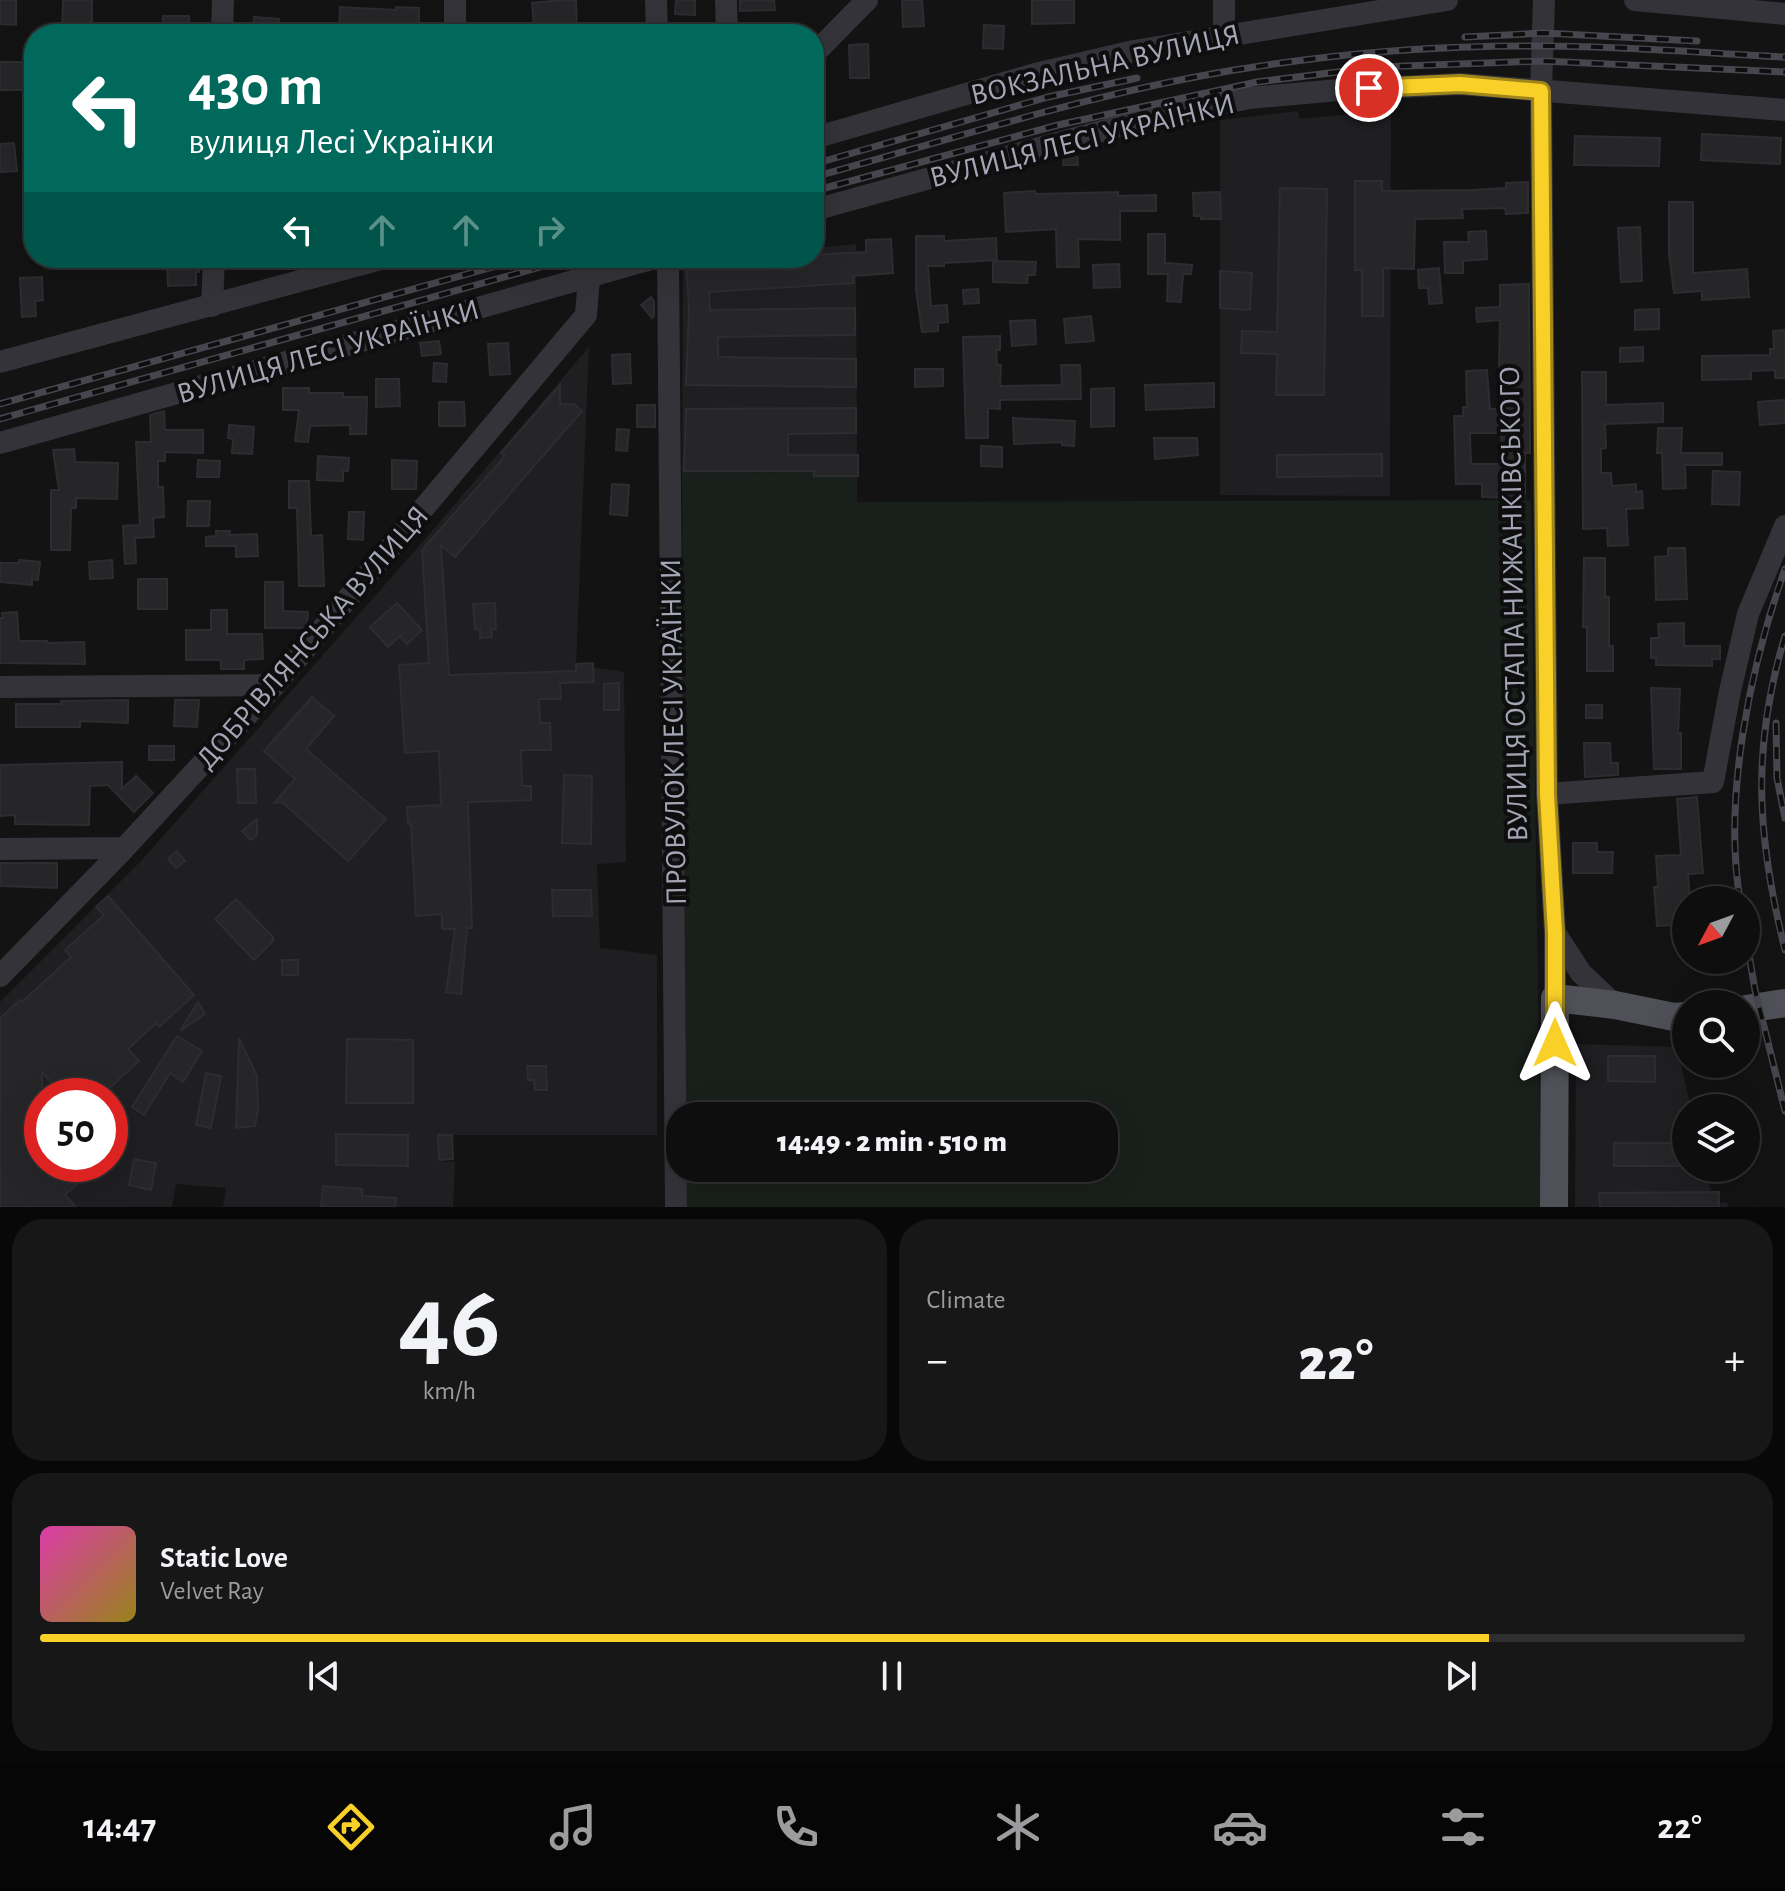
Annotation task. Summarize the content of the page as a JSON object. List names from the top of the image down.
{
  "streets": {
    "main road": ["ВУЛИЦЯ ОСТАПА НИЖАНКІВСЬКОГО"],
    "street": [
      "ВОКЗАЛЬНА ВУЛИЦЯ",
      "ВУЛИЦЯ ЛЕСІ УКРАЇНКИ",
      "ДОБРІВЛЯНСЬКА ВУЛИЦЯ",
      "ПРОВУЛОК ЛЕСІ УКРАЇНКИ"
    ]
  },
  "crossings": [
    ["ВУЛИЦЯ ЛЕСІ УКРАЇНКИ", "ВУЛИЦЯ ОСТАПА НИЖАНКІВСЬКОГО"],
    ["ВУЛИЦЯ ЛЕСІ УКРАЇНКИ", "ДОБРІВЛЯНСЬКА ВУЛИЦЯ"]
  ],
  "north": "bottom left",
  "page": {
    "turn": ["430 m", "вулиця Лесі Українки"],
    "limit": "50",
    "trip": "14:49 · 2 min · 510 m",
    "tile": [
      ["46", "km/h"],
      "Climate"
    ],
    "heat": ["−", "22°", "+"],
    "song": ["Static Love", "Velvet Ray"],
    "tabs": ["14:47", "22°"]
  }
}
